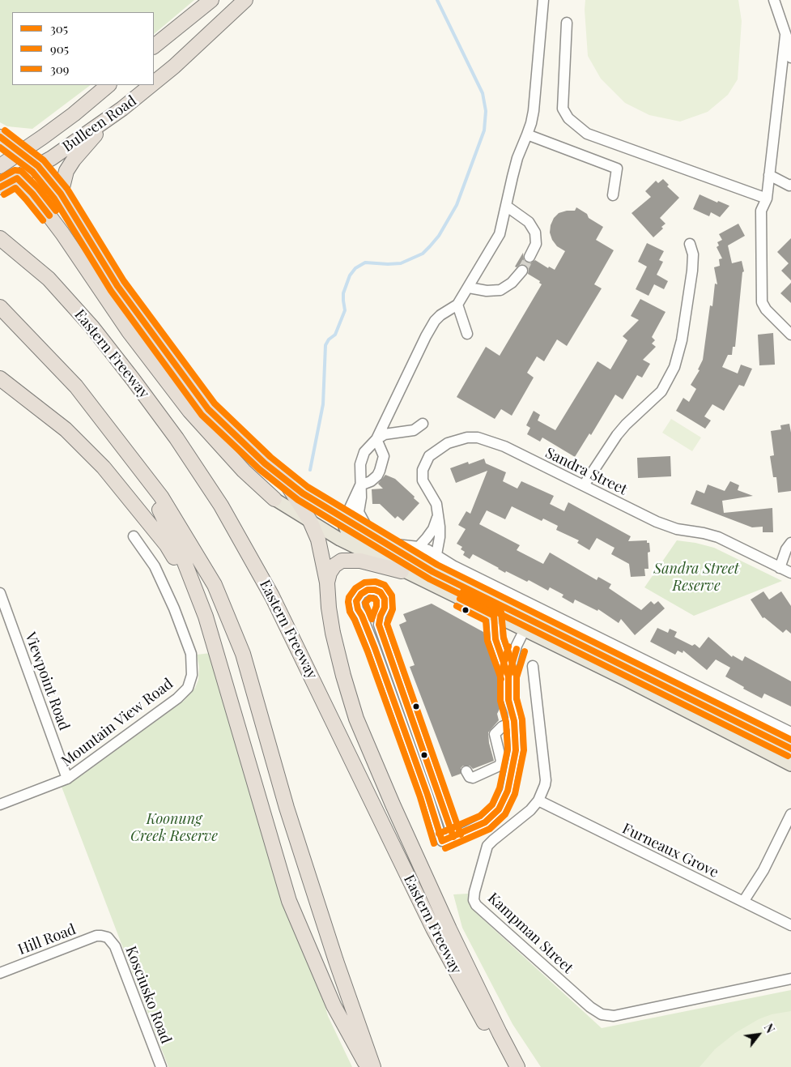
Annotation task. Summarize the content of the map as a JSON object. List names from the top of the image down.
{
  "streets": {
    "highway": ["Bulleen Road", "Eastern Freeway"],
    "street": [
      "Sandra Street",
      "Viewpoint Road",
      "Mountain View Road",
      "Furneaux Grove",
      "Kampman Street",
      "Hill Road",
      "Kosciusko Road"
    ]
  },
  "crossings": [
    ["Viewpoint Road", "Mountain View Road"],
    ["Furneaux Grove", "Kampman Street"],
    ["Hill Road", "Kosciusko Road"]
  ],
  "parks": ["Sandra Street Reserve", "Koonung Creek Reserve"],
  "lines": ["transit line 309", "transit line 305", "transit line 905"],
  "legend": ["305", "905", "309"],
  "north": "top right"
}
